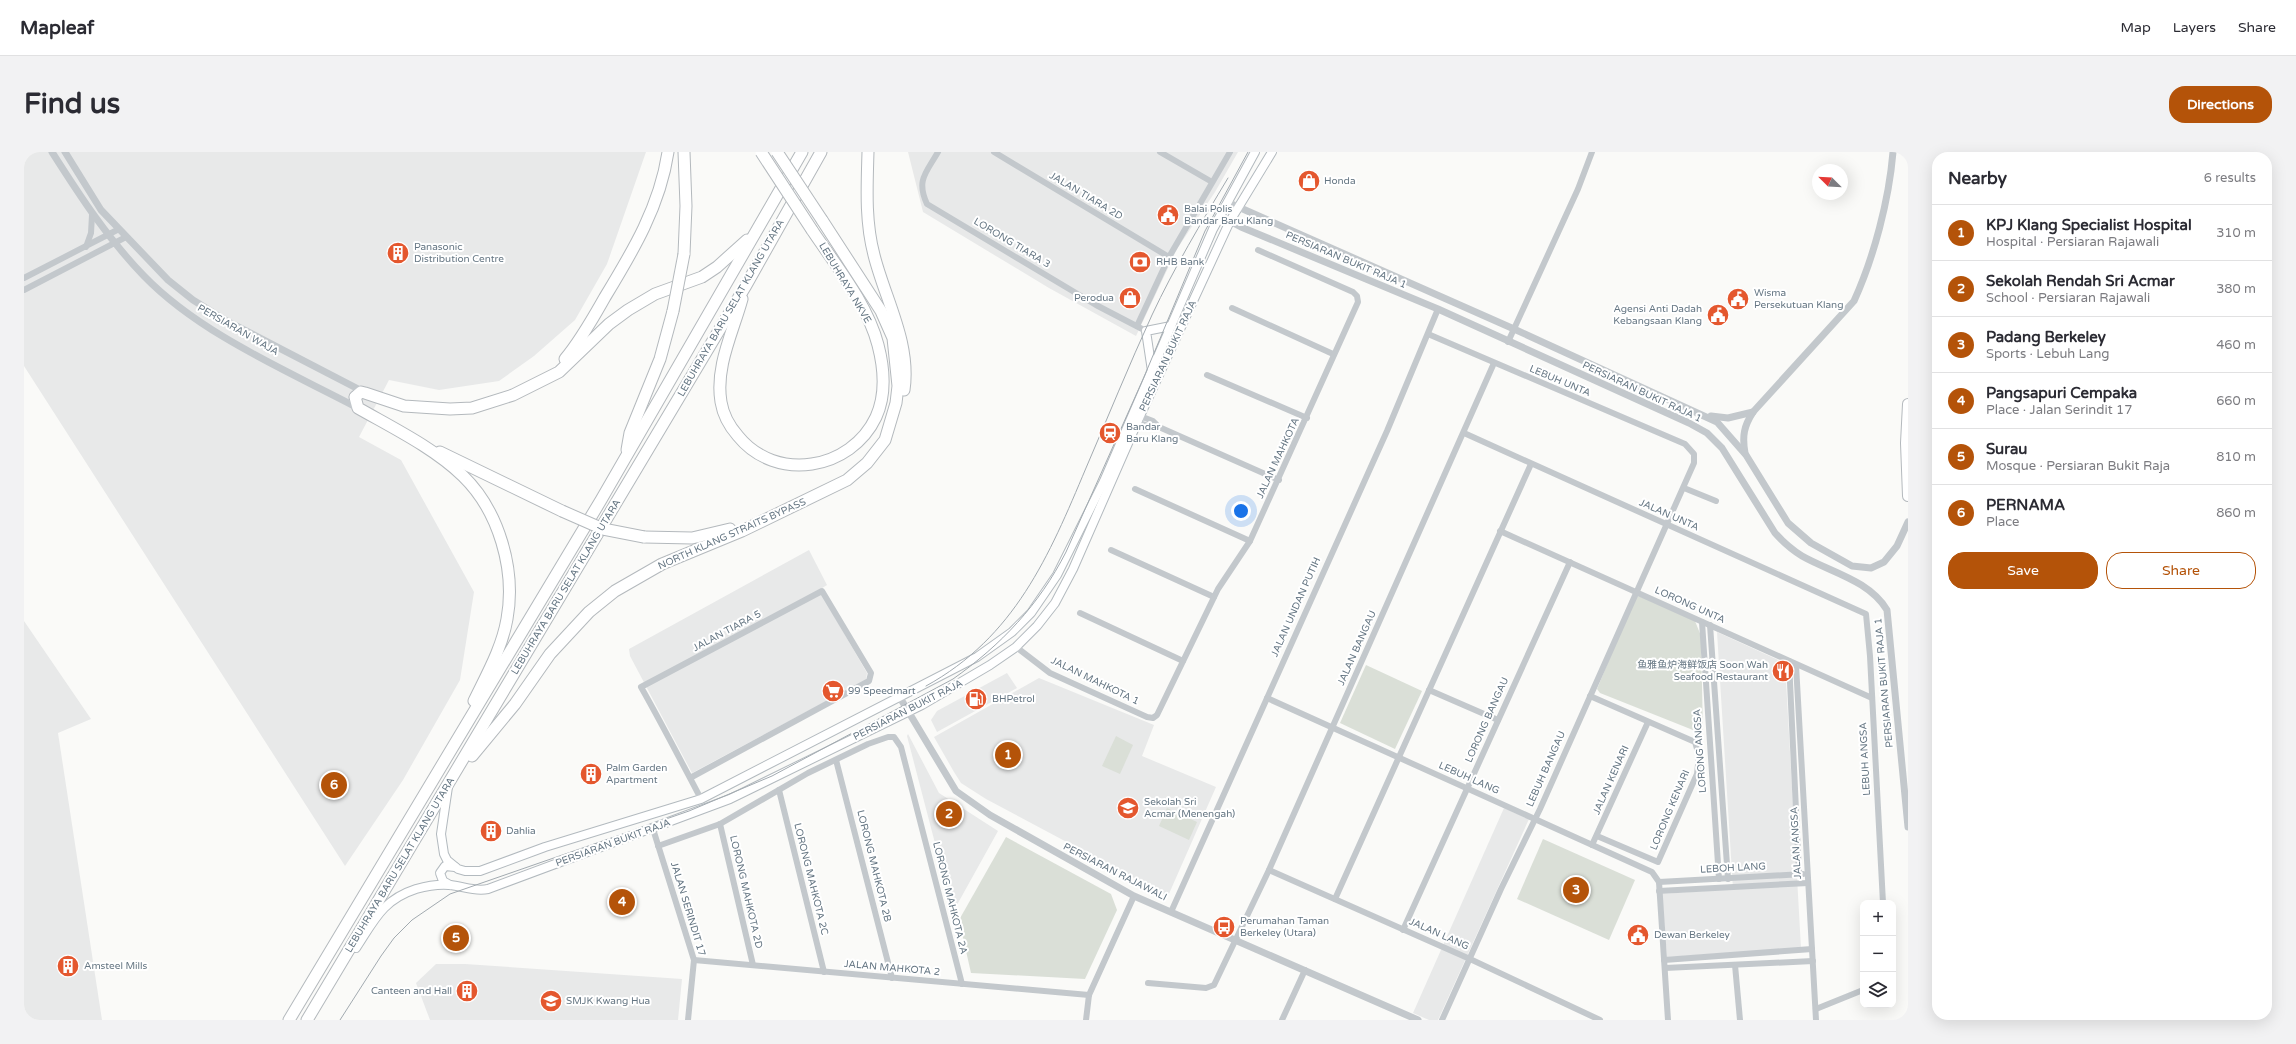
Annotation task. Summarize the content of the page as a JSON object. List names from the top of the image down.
{
  "streets": {
    "highway": ["LEBUHRAYA NKVE", "LEBUHRAYA BARU SELAT KLANG UTARA", "NORTH KLANG STRAITS BYPASS"],
    "main road": ["PERSIARAN BUKIT RAJA"],
    "street": [
      "JALAN TIARA 2D",
      "LORONG TIARA 3",
      "PERSIARAN BUKIT RAJA 1",
      "PERSIARAN WAJA",
      "LEBUH UNTA",
      "JALAN MAHKOTA",
      "JALAN UNTA",
      "LORONG UNTA",
      "JALAN UNDAN PUTIH",
      "JALAN TIARA 5",
      "JALAN BANGAU",
      "JALAN MAHKOTA 1",
      "LORONG BANGAU",
      "LORONG ANGSA",
      "LEBUH ANGSA",
      "LEBUH BANGAU",
      "LEBUH LANG",
      "JALAN KENARI",
      "LORONG KENARI",
      "JALAN ANGSA",
      "LORONG MAHKOTA 2B",
      "LEBOH LANG",
      "PERSIARAN RAJAWALI",
      "LORONG MAHKOTA 2C",
      "LORONG MAHKOTA 2D",
      "LORONG MAHKOTA 2A",
      "JALAN SERINDIT 17",
      "JALAN LANG",
      "JALAN MAHKOTA 2"
    ]
  },
  "crossings": [
    ["PERSIARAN BUKIT RAJA 1", "PERSIARAN BUKIT RAJA"],
    ["PERSIARAN BUKIT RAJA 1", "JALAN UNDAN PUTIH"],
    ["LEBUHRAYA NKVE", "LEBUHRAYA BARU SELAT KLANG UTARA"],
    ["LEBUHRAYA BARU SELAT KLANG UTARA", "PERSIARAN BUKIT RAJA"],
    ["LEBUHRAYA BARU SELAT KLANG UTARA", "NORTH KLANG STRAITS BYPASS"],
    ["PERSIARAN BUKIT RAJA", "JALAN MAHKOTA 1"],
    ["PERSIARAN BUKIT RAJA", "PERSIARAN RAJAWALI"],
    ["PERSIARAN BUKIT RAJA", "JALAN SERINDIT 17"],
    ["LEBUH UNTA", "JALAN UNDAN PUTIH"],
    ["LEBUH UNTA", "JALAN BANGAU"],
    ["LEBUH UNTA", "LEBUH BANGAU"],
    ["JALAN MAHKOTA", "JALAN MAHKOTA 1"],
    ["JALAN UNTA", "JALAN BANGAU"],
    ["JALAN UNTA", "LEBUH ANGSA"],
    ["JALAN UNTA", "LEBUH BANGAU"],
    ["LORONG UNTA", "LORONG BANGAU"],
    ["LORONG UNTA", "LORONG ANGSA"],
    ["LORONG UNTA", "LEBUH ANGSA"],
    ["LORONG UNTA", "LEBUH BANGAU"],
    ["LORONG UNTA", "JALAN ANGSA"],
    ["JALAN UNDAN PUTIH", "LEBUH LANG"],
    ["JALAN UNDAN PUTIH", "PERSIARAN RAJAWALI"],
    ["JALAN BANGAU", "LEBUH LANG"],
    ["JALAN BANGAU", "PERSIARAN RAJAWALI"],
    ["JALAN BANGAU", "JALAN LANG"],
    ["LORONG BANGAU", "LEBUH LANG"],
    ["LORONG BANGAU", "JALAN LANG"],
    ["LORONG ANGSA", "LEBOH LANG"],
    ["LEBUH BANGAU", "LEBUH LANG"],
    ["LEBUH BANGAU", "LORONG KENARI"],
    ["LEBUH BANGAU", "JALAN LANG"],
    ["LEBUH LANG", "JALAN KENARI"],
    ["LEBUH LANG", "LEBOH LANG"],
    ["JALAN KENARI", "LORONG KENARI"],
    ["JALAN ANGSA", "LEBOH LANG"],
    ["LORONG MAHKOTA 2B", "LORONG MAHKOTA 2A"],
    ["LORONG MAHKOTA 2B", "JALAN MAHKOTA 2"],
    ["LORONG MAHKOTA 2C", "JALAN MAHKOTA 2"],
    ["LORONG MAHKOTA 2D", "JALAN MAHKOTA 2"],
    ["LORONG MAHKOTA 2A", "JALAN MAHKOTA 2"],
    ["JALAN SERINDIT 17", "JALAN MAHKOTA 2"]
  ],
  "places": {
    "shop": ["Honda", "Perodua"],
    "public building": [
      "Balai Polis Bandar Baru Klang",
      "Wisma Persekutuan Klang",
      "Agensi Anti Dadah Kebangsaan Klang",
      "Dewan Berkeley"
    ],
    "building": [
      "Panasonic Distribution Centre",
      "Palm Garden Apartment",
      "Dahlia",
      "Amsteel Mills",
      "Canteen and Hall"
    ],
    "bank": ["RHB Bank"],
    "station": ["Bandar Baru Klang"],
    "restaurant": ["鱼雅鱼炉海鲜饭店 Soon Wah Seafood Restaurant"],
    "supermarket": ["99 Speedmart"],
    "fuel station": ["BHPetrol"],
    "school or university": ["Sekolah Sri Acmar (Menengah)", "SMJK Kwang Hua"],
    "bus stop": ["Perumahan Taman Berkeley (Utara)"]
  },
  "north": "top left",
  "page": {
    "header": "Mapleaf",
    "nav": ["Map", "Layers", "Share"],
    "buttons": [
      "Directions",
      ["Save", "Share"]
    ],
    "title": "Find us",
    "heading": ["Nearby", "6 results"],
    "list": [
      {
        "mark": "1",
        "name": "KPJ Klang Specialist Hospital",
        "note": "Hospital · Persiaran Rajawali",
        "value": "310 m"
      },
      {
        "mark": "2",
        "name": "Sekolah Rendah Sri Acmar",
        "note": "School · Persiaran Rajawali",
        "value": "380 m"
      },
      {
        "mark": "3",
        "name": "Padang Berkeley",
        "note": "Sports · Lebuh Lang",
        "value": "460 m"
      },
      {
        "mark": "4",
        "name": "Pangsapuri Cempaka",
        "note": "Place · Jalan Serindit 17",
        "value": "660 m"
      },
      {
        "mark": "5",
        "name": "Surau",
        "note": "Mosque · Persiaran Bukit Raja",
        "value": "810 m"
      },
      {
        "mark": "6",
        "name": "PERNAMA",
        "note": "Place",
        "value": "860 m"
      }
    ],
    "pins": [
      "1",
      "6",
      "2",
      "3",
      "4",
      "5"
    ],
    "map_buttons": ["+", "−"]
  }
}
